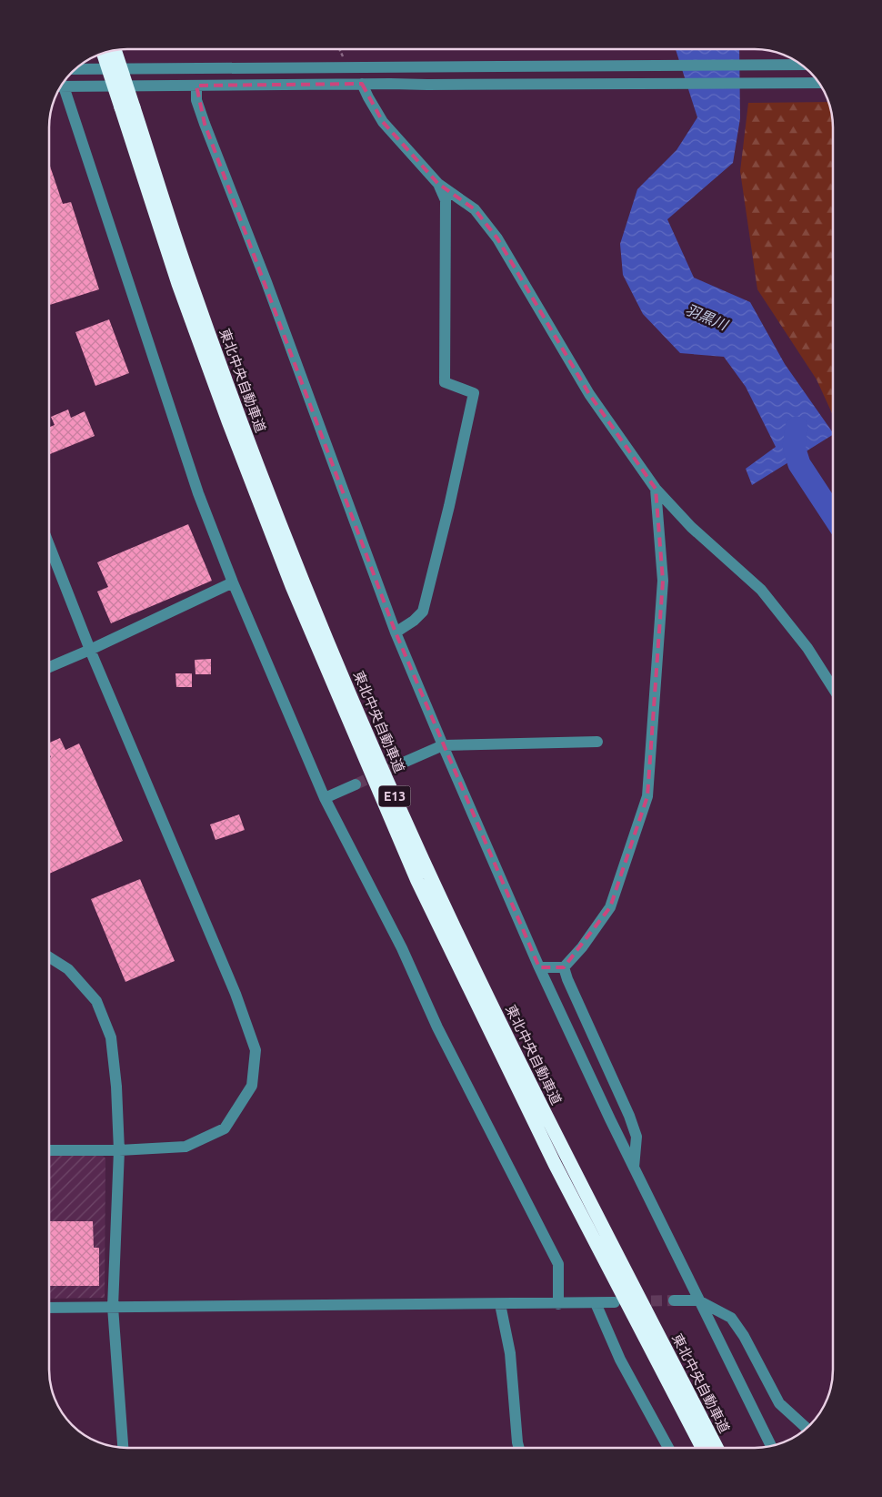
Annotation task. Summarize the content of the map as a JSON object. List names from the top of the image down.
{
  "streets": {
    "highway": ["東北中央自動車道", "E13"]
  },
  "water": ["羽黒川"]
}
